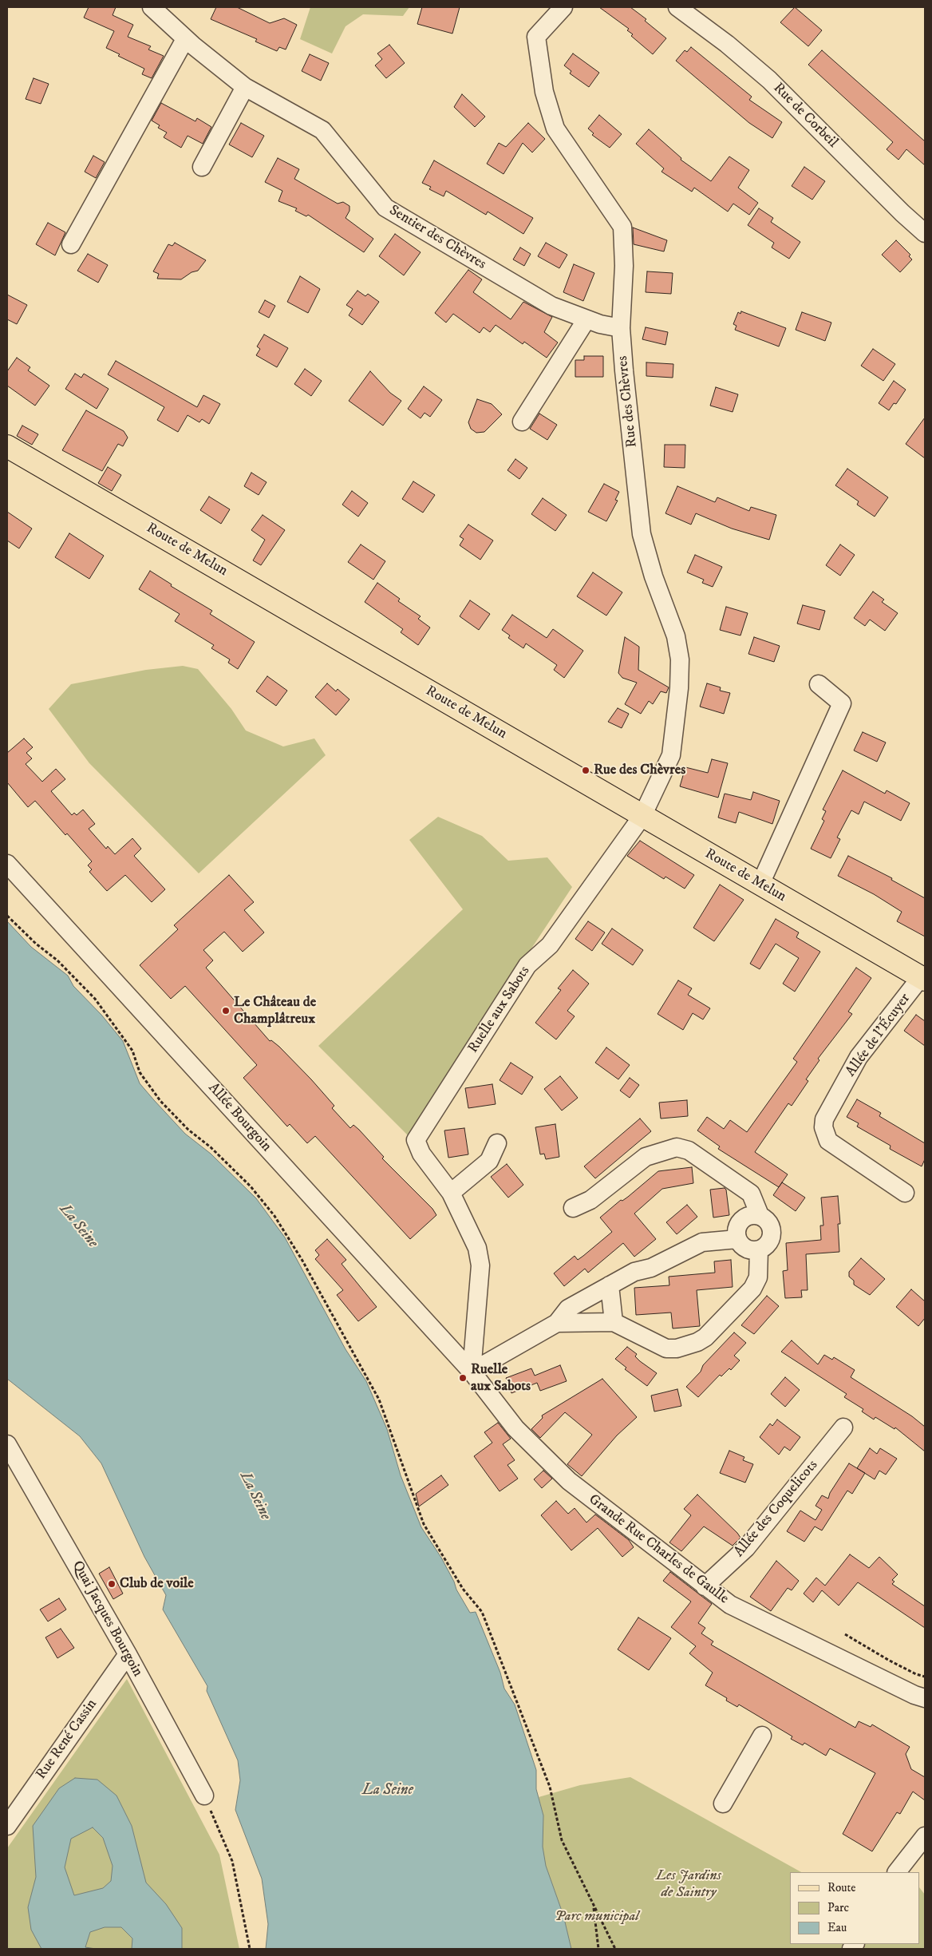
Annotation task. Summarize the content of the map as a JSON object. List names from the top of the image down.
{
  "streets": {
    "main road": ["Route de Melun"],
    "street": [
      "Rue de Corbeil",
      "Sentier des Chèvres",
      "Rue des Chèvres",
      "Ruelle aux Sabots",
      "Allée de l'Écuyer",
      "Allée Bourgoin",
      "Allée des Coquelicots",
      "Grande Rue Charles de Gaulle",
      "Quai Jacques Bourgoin",
      "Rue René Cassin"
    ]
  },
  "crossings": [
    ["Sentier des Chèvres", "Rue des Chèvres"],
    ["Rue des Chèvres", "Route de Melun"],
    ["Rue des Chèvres", "Ruelle aux Sabots"],
    ["Route de Melun", "Ruelle aux Sabots"],
    ["Route de Melun", "Allée de l'Écuyer"],
    ["Ruelle aux Sabots", "Allée Bourgoin"],
    ["Ruelle aux Sabots", "Grande Rue Charles de Gaulle"],
    ["Allée Bourgoin", "Grande Rue Charles de Gaulle"],
    ["Allée des Coquelicots", "Grande Rue Charles de Gaulle"],
    ["Quai Jacques Bourgoin", "Rue René Cassin"]
  ],
  "water": ["La Seine"],
  "parks": ["Les Jardins de Saintry", "Parc municipal"],
  "places": [
    "Rue des Chèvres",
    "Le Château de Champlâtreux",
    "Ruelle aux Sabots",
    "Club de voile"
  ],
  "legend": ["Route", "Parc", "Eau"]
}
